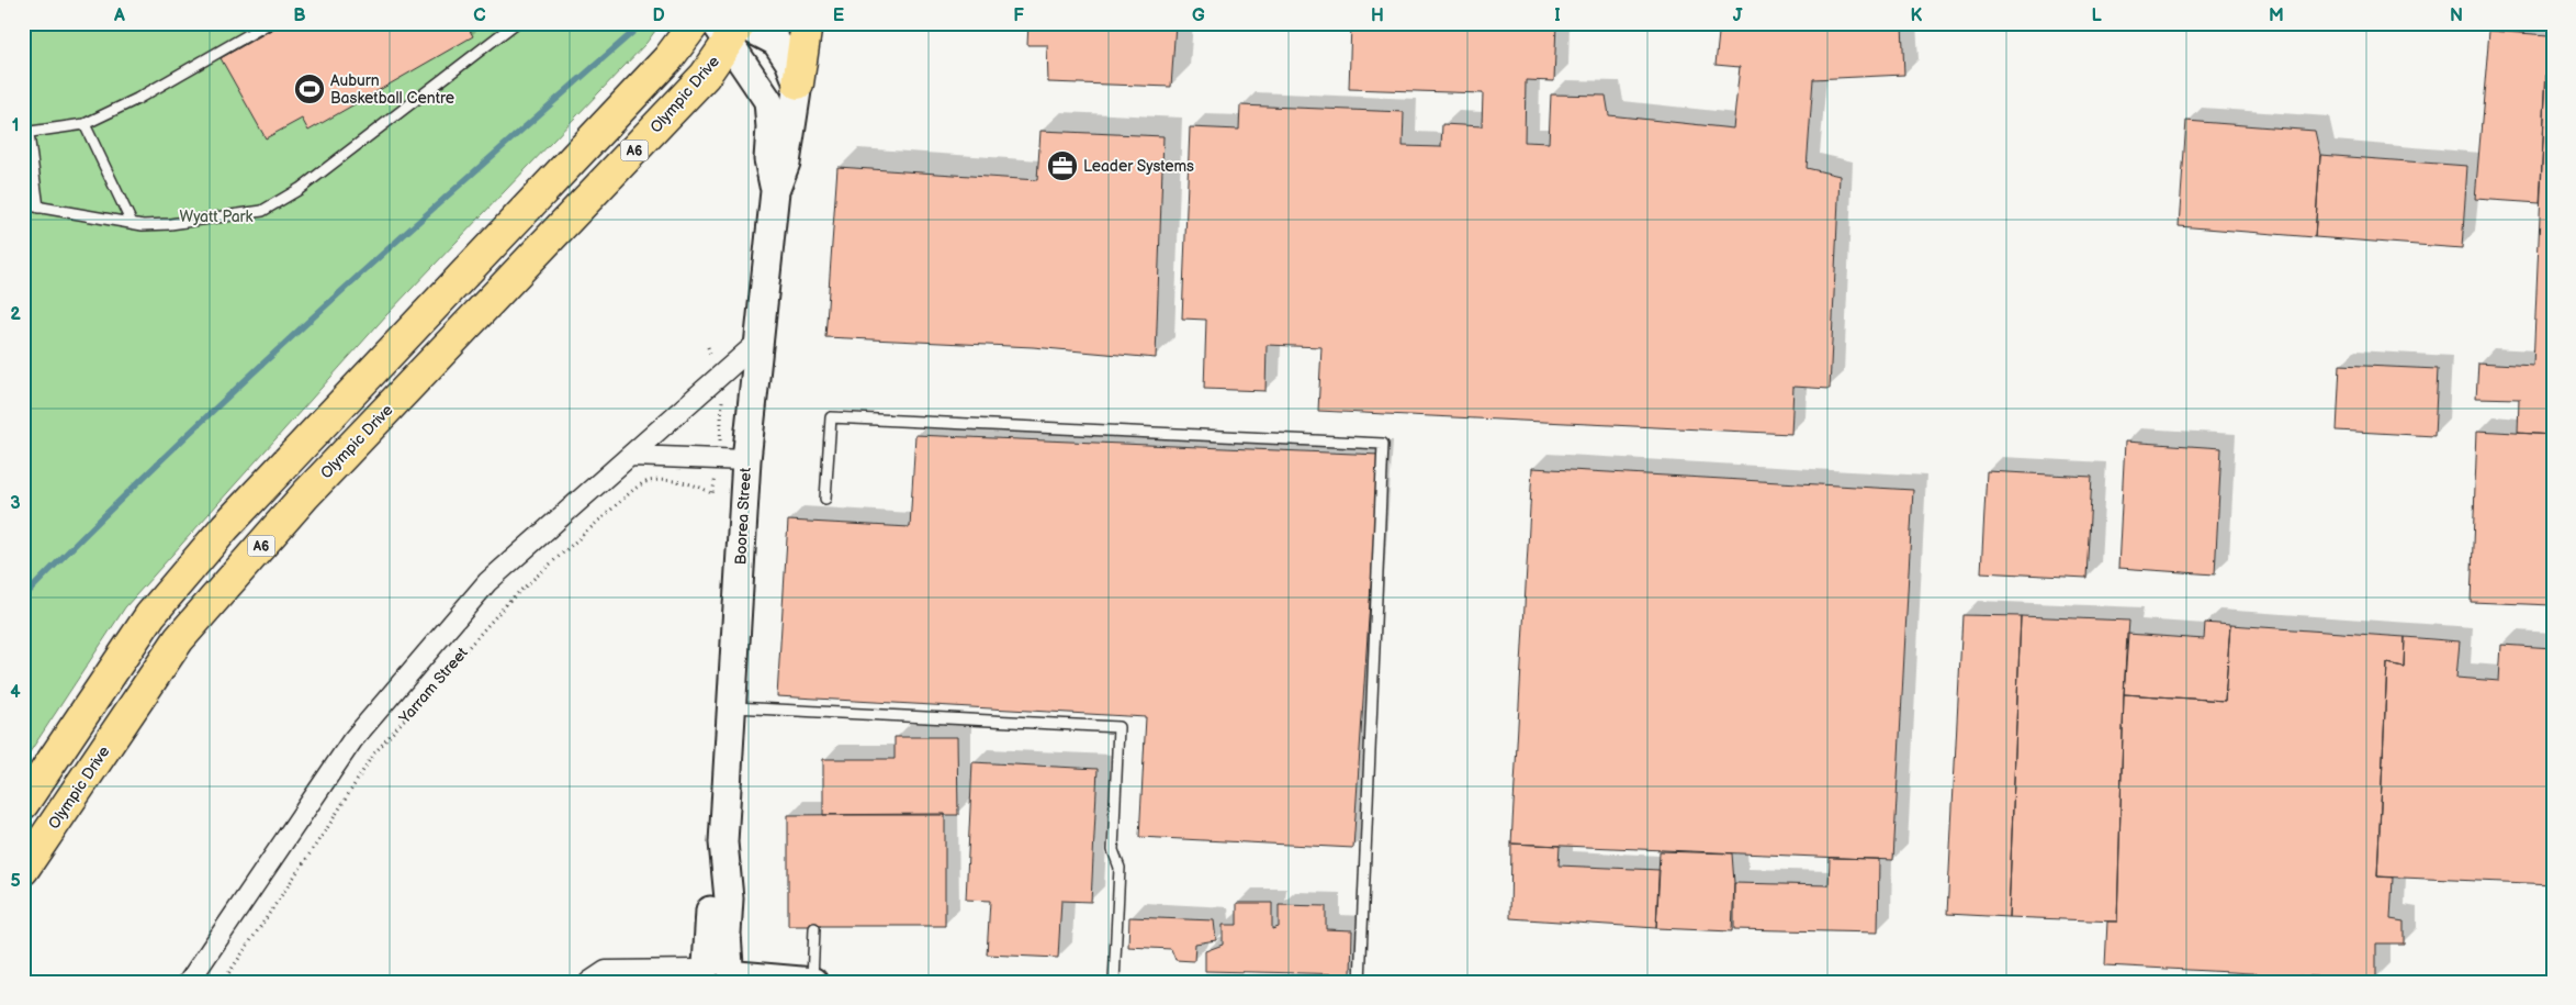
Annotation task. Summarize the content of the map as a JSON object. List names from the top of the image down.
{
  "streets": {
    "highway": ["Olympic Drive", "A6"],
    "street": ["Boorea Street", "Yarram Street"]
  },
  "crossings": [
    ["Olympic Drive", "Boorea Street"],
    ["Boorea Street", "Yarram Street"]
  ],
  "parks": ["Wyatt Park"],
  "places": {
    "sports": ["Auburn Basketball Centre"],
    "office": ["Leader Systems"]
  },
  "grid": {
    "columns": [
      "A",
      "B",
      "C",
      "D",
      "E",
      "F",
      "G",
      "H",
      "I",
      "J",
      "K",
      "L",
      "M",
      "N"
    ],
    "rows": [
      "1",
      "2",
      "3",
      "4",
      "5"
    ]
  }
}
